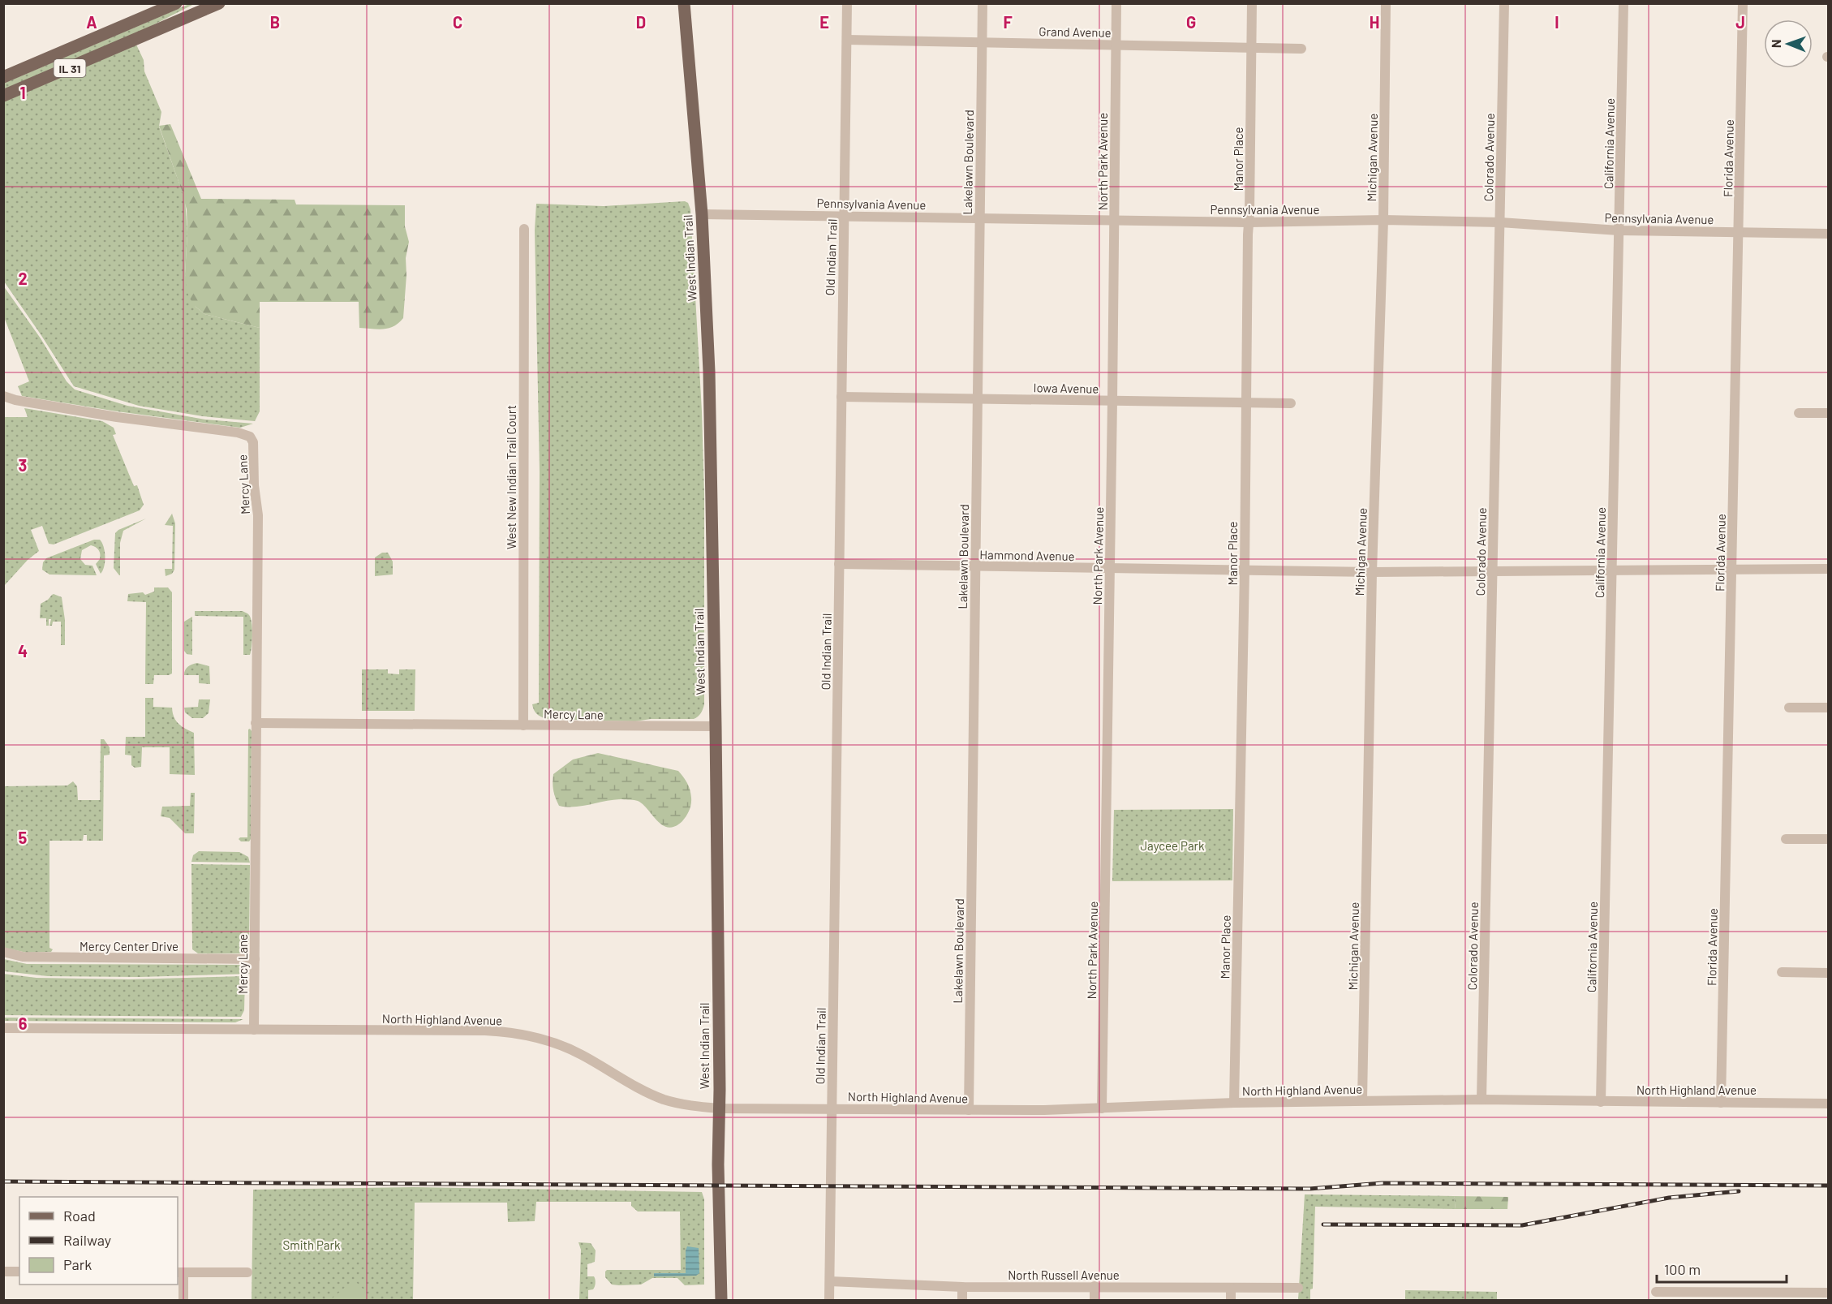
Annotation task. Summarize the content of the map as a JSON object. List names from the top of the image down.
{
  "streets": {
    "main road": ["IL 31", "West Indian Trail"],
    "street": [
      "Grand Avenue",
      "California Avenue",
      "Michigan Avenue",
      "Colorado Avenue",
      "Florida Avenue",
      "Manor Place",
      "North Park Avenue",
      "Lakelawn Boulevard",
      "Pennsylvania Avenue",
      "Old Indian Trail",
      "Iowa Avenue",
      "West New Indian Trail Court",
      "Mercy Lane",
      "Hammond Avenue",
      "Mercy Center Drive",
      "North Highland Avenue",
      "North Russell Avenue"
    ]
  },
  "crossings": [
    ["Grand Avenue", "Manor Place"],
    ["Grand Avenue", "North Park Avenue"],
    ["Grand Avenue", "Lakelawn Boulevard"],
    ["Grand Avenue", "Old Indian Trail"],
    ["California Avenue", "Pennsylvania Avenue"],
    ["California Avenue", "Hammond Avenue"],
    ["California Avenue", "North Highland Avenue"],
    ["Michigan Avenue", "Pennsylvania Avenue"],
    ["Michigan Avenue", "Hammond Avenue"],
    ["Michigan Avenue", "North Highland Avenue"],
    ["Colorado Avenue", "Pennsylvania Avenue"],
    ["Colorado Avenue", "Hammond Avenue"],
    ["Colorado Avenue", "North Highland Avenue"],
    ["Florida Avenue", "Pennsylvania Avenue"],
    ["Florida Avenue", "Hammond Avenue"],
    ["Florida Avenue", "North Highland Avenue"],
    ["Manor Place", "Pennsylvania Avenue"],
    ["Manor Place", "Iowa Avenue"],
    ["Manor Place", "Hammond Avenue"],
    ["Manor Place", "North Highland Avenue"],
    ["North Park Avenue", "Pennsylvania Avenue"],
    ["North Park Avenue", "Iowa Avenue"],
    ["North Park Avenue", "Hammond Avenue"],
    ["North Park Avenue", "North Highland Avenue"],
    ["Lakelawn Boulevard", "Pennsylvania Avenue"],
    ["Lakelawn Boulevard", "Iowa Avenue"],
    ["Lakelawn Boulevard", "Hammond Avenue"],
    ["Lakelawn Boulevard", "North Highland Avenue"],
    ["Pennsylvania Avenue", "Old Indian Trail"],
    ["Pennsylvania Avenue", "West Indian Trail"],
    ["Old Indian Trail", "Iowa Avenue"],
    ["Old Indian Trail", "Hammond Avenue"],
    ["Old Indian Trail", "North Highland Avenue"],
    ["Old Indian Trail", "North Russell Avenue"],
    ["West Indian Trail", "Mercy Lane"],
    ["West Indian Trail", "North Highland Avenue"],
    ["West New Indian Trail Court", "Mercy Lane"],
    ["Mercy Lane", "Mercy Center Drive"],
    ["Mercy Lane", "North Highland Avenue"]
  ],
  "parks": ["Jaycee Park", "Smith Park"],
  "legend": ["Road", "Railway", "Park"],
  "scale_bar": "100 m",
  "north": "left",
  "grid": {
    "columns": [
      "A",
      "B",
      "C",
      "D",
      "E",
      "F",
      "G",
      "H",
      "I",
      "J"
    ],
    "rows": [
      "1",
      "2",
      "3",
      "4",
      "5",
      "6"
    ]
  }
}
